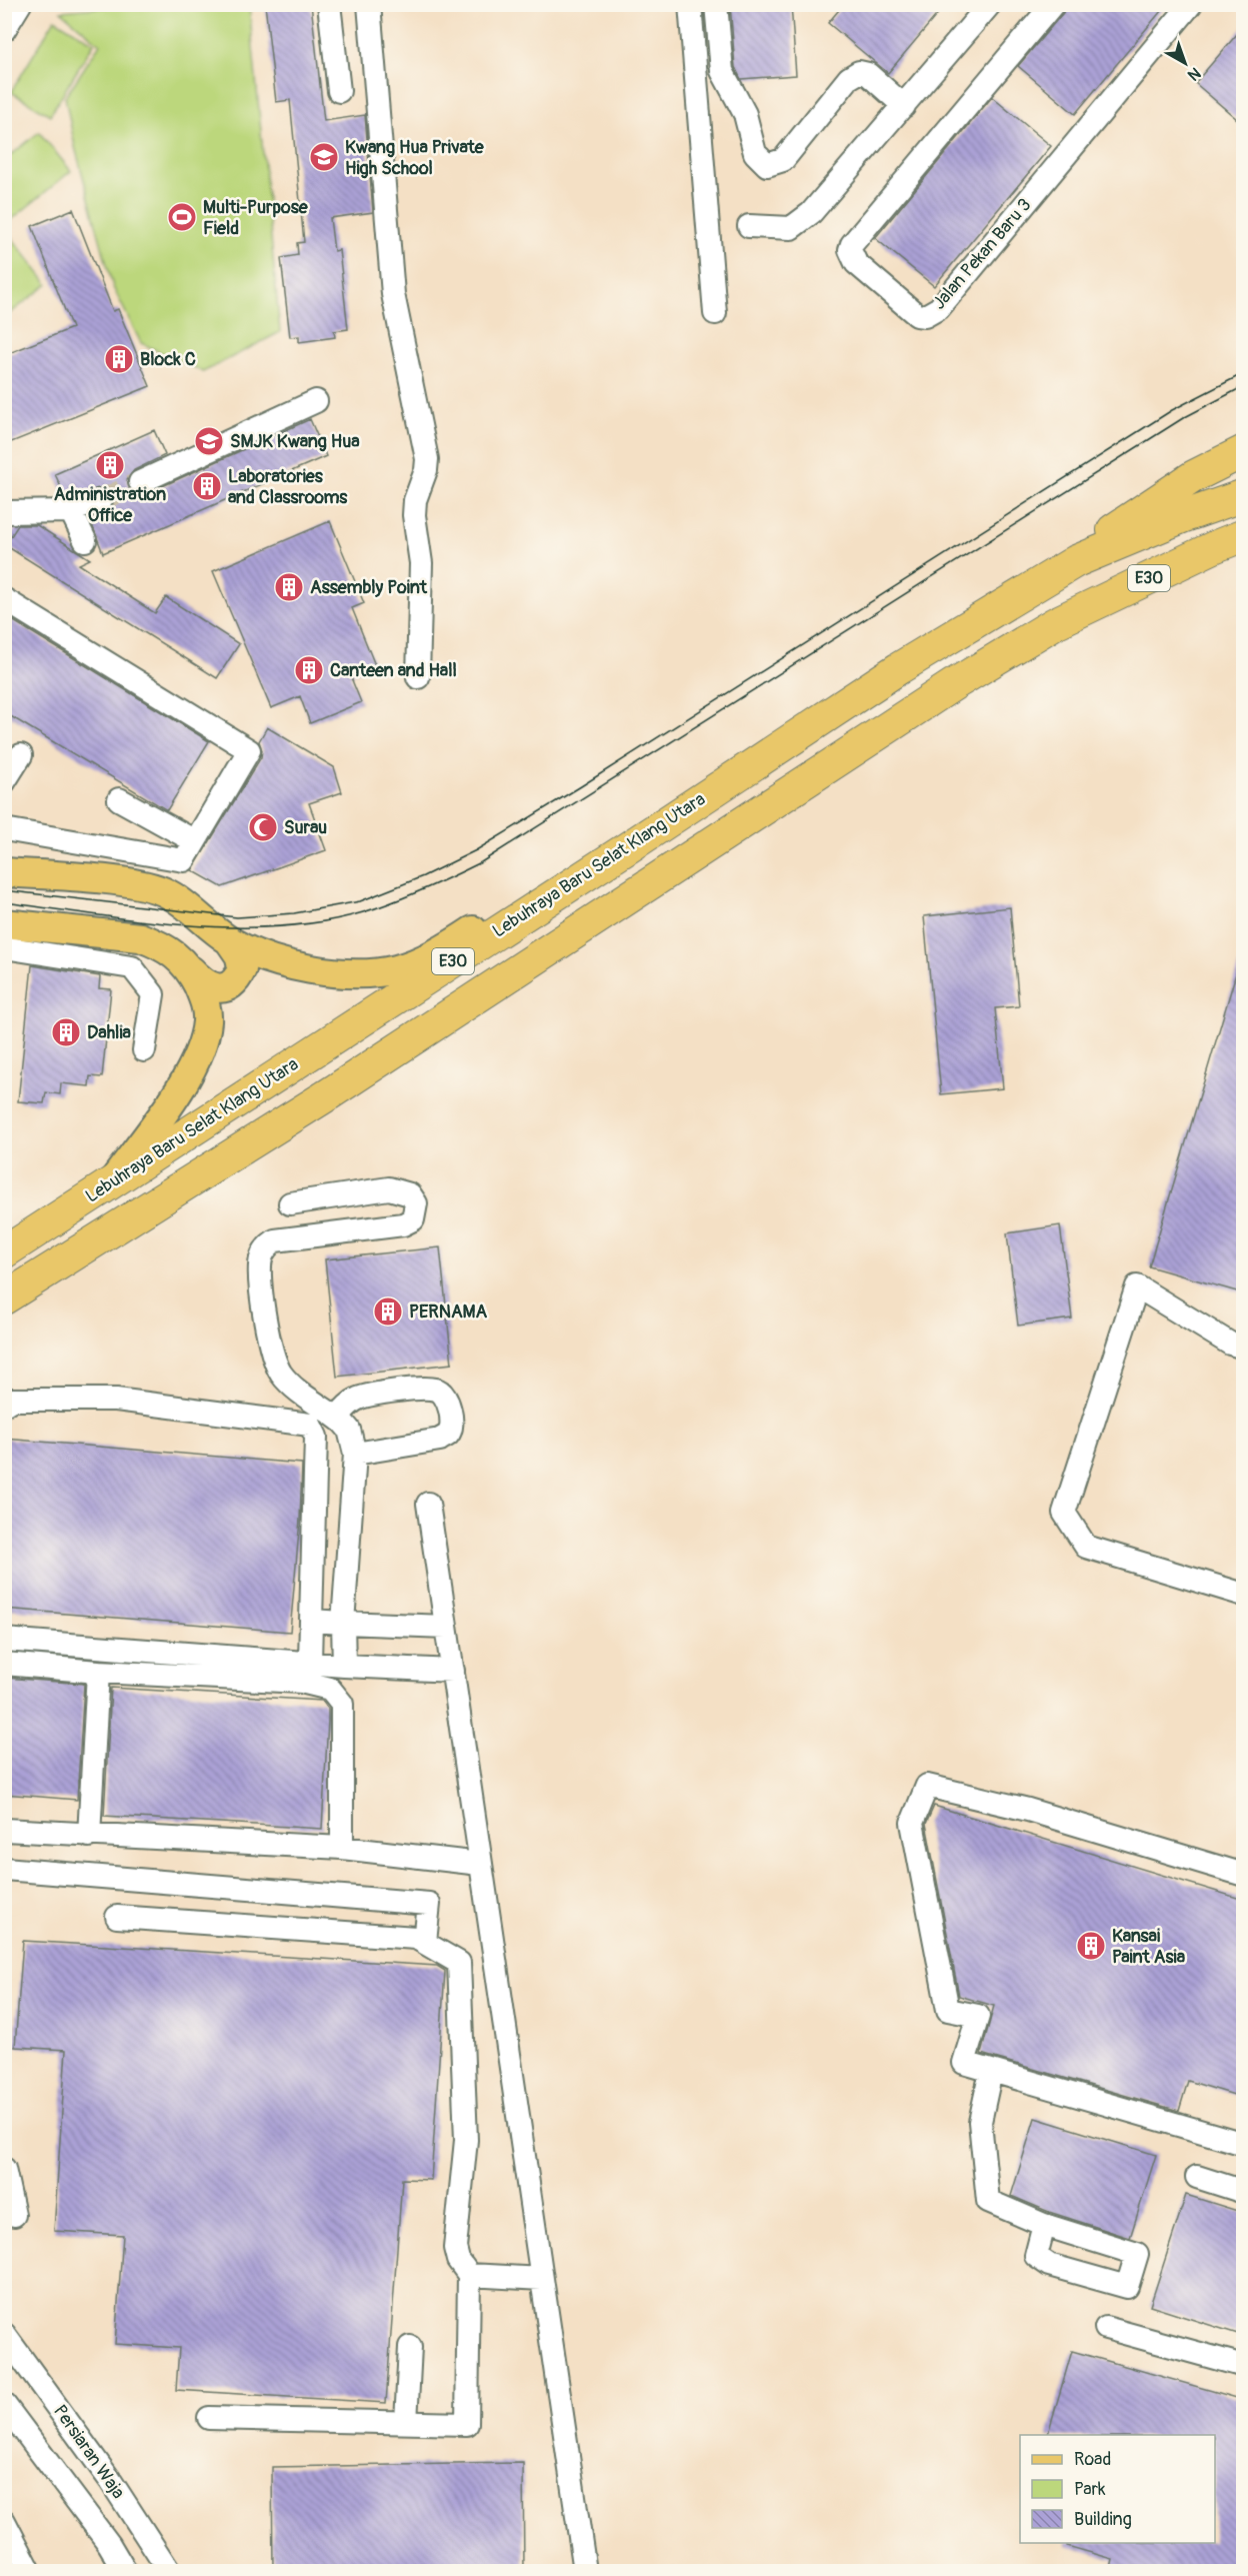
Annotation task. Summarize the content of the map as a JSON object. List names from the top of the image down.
{
  "streets": {
    "highway": ["E30", "Lebuhraya Baru Selat Klang Utara"],
    "street": ["Jalan Pekan Baru 3", "Persiaran Waja"]
  },
  "crossings": [
    ["E30", "Lebuhraya Baru Selat Klang Utara"]
  ],
  "places": {
    "school or university": ["Kwang Hua Private High School", "SMJK Kwang Hua"],
    "sports": ["Multi-Purpose Field"],
    "building": [
      "Block C",
      "Administration Office",
      "Laboratories and Classrooms",
      "Assembly Point",
      "Canteen and Hall",
      "Dahlia",
      "PERNAMA",
      "Kansai Paint Asia"
    ],
    "mosque": ["Surau"]
  },
  "legend": ["Road", "Park", "Building"],
  "north": "bottom right"
}
